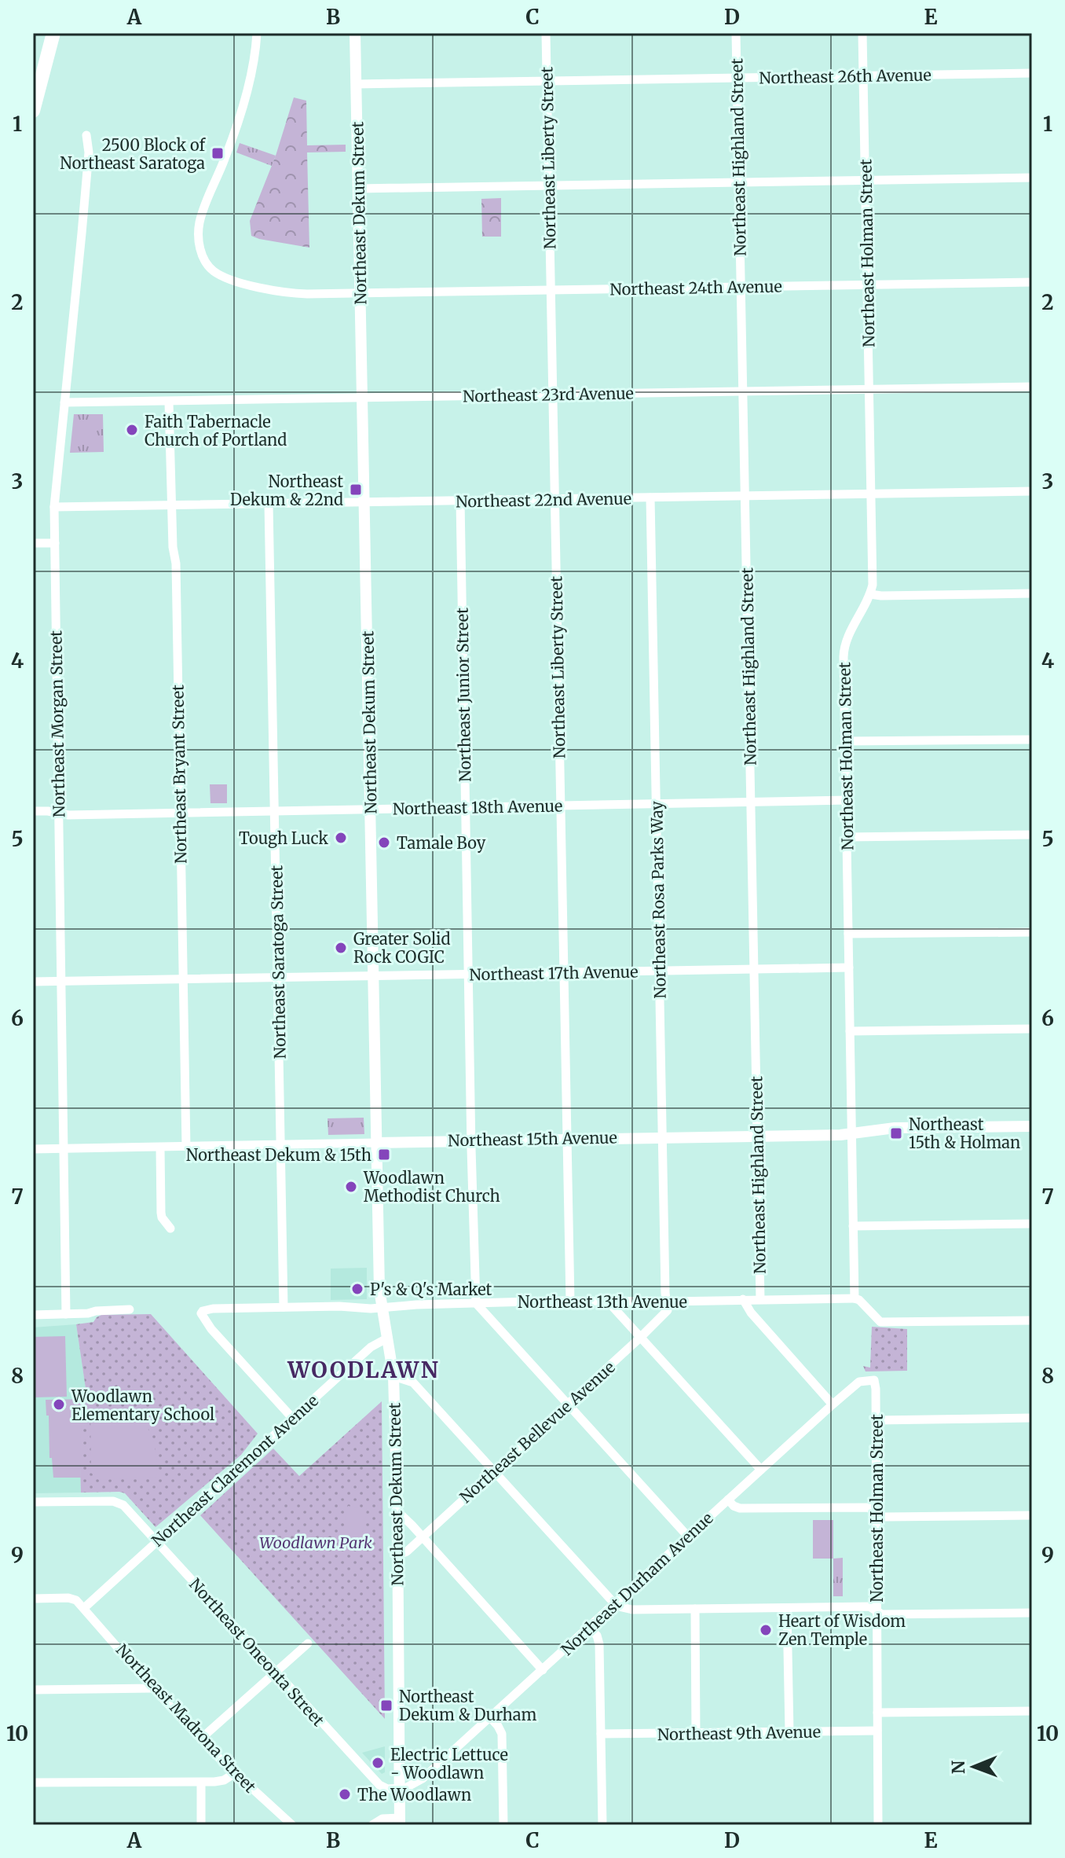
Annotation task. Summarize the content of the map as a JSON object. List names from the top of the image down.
{
  "streets": {
    "street": [
      "Northeast 26th Avenue",
      "Northeast Highland Street",
      "Northeast Liberty Street",
      "Northeast Dekum Street",
      "Northeast Holman Street",
      "Northeast 24th Avenue",
      "Northeast 23rd Avenue",
      "Northeast 22nd Avenue",
      "Northeast Junior Street",
      "Northeast Morgan Street",
      "Northeast Bryant Street",
      "Northeast 18th Avenue",
      "Northeast Rosa Parks Way",
      "Northeast Saratoga Street",
      "Northeast 17th Avenue",
      "Northeast 15th Avenue",
      "Northeast 13th Avenue",
      "Northeast Bellevue Avenue",
      "Northeast Claremont Avenue",
      "Northeast Durham Avenue",
      "Northeast Oneonta Street",
      "Northeast Madrona Street",
      "Northeast 9th Avenue"
    ]
  },
  "crossings": [
    ["Northeast 26th Avenue", "Northeast Highland Street"],
    ["Northeast 26th Avenue", "Northeast Liberty Street"],
    ["Northeast 26th Avenue", "Northeast Dekum Street"],
    ["Northeast 26th Avenue", "Northeast Holman Street"],
    ["Northeast Highland Street", "Northeast 24th Avenue"],
    ["Northeast Highland Street", "Northeast 23rd Avenue"],
    ["Northeast Highland Street", "Northeast 22nd Avenue"],
    ["Northeast Highland Street", "Northeast 18th Avenue"],
    ["Northeast Highland Street", "Northeast 17th Avenue"],
    ["Northeast Highland Street", "Northeast 15th Avenue"],
    ["Northeast Highland Street", "Northeast 13th Avenue"],
    ["Northeast Liberty Street", "Northeast 24th Avenue"],
    ["Northeast Liberty Street", "Northeast 23rd Avenue"],
    ["Northeast Liberty Street", "Northeast 22nd Avenue"],
    ["Northeast Liberty Street", "Northeast 18th Avenue"],
    ["Northeast Liberty Street", "Northeast 17th Avenue"],
    ["Northeast Liberty Street", "Northeast 15th Avenue"],
    ["Northeast Liberty Street", "Northeast 13th Avenue"],
    ["Northeast Dekum Street", "Northeast 24th Avenue"],
    ["Northeast Dekum Street", "Northeast 23rd Avenue"],
    ["Northeast Dekum Street", "Northeast 22nd Avenue"],
    ["Northeast Dekum Street", "Northeast 18th Avenue"],
    ["Northeast Dekum Street", "Northeast 17th Avenue"],
    ["Northeast Dekum Street", "Northeast 15th Avenue"],
    ["Northeast Dekum Street", "Northeast 13th Avenue"],
    ["Northeast Dekum Street", "Northeast Bellevue Avenue"],
    ["Northeast Dekum Street", "Northeast Claremont Avenue"],
    ["Northeast Dekum Street", "Northeast Durham Avenue"],
    ["Northeast Dekum Street", "Northeast Oneonta Street"],
    ["Northeast Holman Street", "Northeast 24th Avenue"],
    ["Northeast Holman Street", "Northeast 23rd Avenue"],
    ["Northeast Holman Street", "Northeast 22nd Avenue"],
    ["Northeast Holman Street", "Northeast 18th Avenue"],
    ["Northeast Holman Street", "Northeast 17th Avenue"],
    ["Northeast Holman Street", "Northeast 15th Avenue"],
    ["Northeast Holman Street", "Northeast 13th Avenue"],
    ["Northeast Holman Street", "Northeast Durham Avenue"],
    ["Northeast Holman Street", "Northeast 9th Avenue"],
    ["Northeast 23rd Avenue", "Northeast Morgan Street"],
    ["Northeast 23rd Avenue", "Northeast Bryant Street"],
    ["Northeast 22nd Avenue", "Northeast Junior Street"],
    ["Northeast 22nd Avenue", "Northeast Morgan Street"],
    ["Northeast 22nd Avenue", "Northeast Bryant Street"],
    ["Northeast 22nd Avenue", "Northeast Rosa Parks Way"],
    ["Northeast 22nd Avenue", "Northeast Saratoga Street"],
    ["Northeast Junior Street", "Northeast 18th Avenue"],
    ["Northeast Junior Street", "Northeast 17th Avenue"],
    ["Northeast Junior Street", "Northeast 15th Avenue"],
    ["Northeast Junior Street", "Northeast 13th Avenue"],
    ["Northeast Morgan Street", "Northeast 18th Avenue"],
    ["Northeast Morgan Street", "Northeast 17th Avenue"],
    ["Northeast Morgan Street", "Northeast 15th Avenue"],
    ["Northeast Bryant Street", "Northeast 18th Avenue"],
    ["Northeast Bryant Street", "Northeast 17th Avenue"],
    ["Northeast Bryant Street", "Northeast 15th Avenue"],
    ["Northeast 18th Avenue", "Northeast Rosa Parks Way"],
    ["Northeast 18th Avenue", "Northeast Saratoga Street"],
    ["Northeast Rosa Parks Way", "Northeast 17th Avenue"],
    ["Northeast Rosa Parks Way", "Northeast 15th Avenue"],
    ["Northeast Rosa Parks Way", "Northeast 13th Avenue"],
    ["Northeast Rosa Parks Way", "Northeast Bellevue Avenue"],
    ["Northeast Saratoga Street", "Northeast 17th Avenue"],
    ["Northeast Saratoga Street", "Northeast 15th Avenue"],
    ["Northeast Saratoga Street", "Northeast 13th Avenue"],
    ["Northeast 13th Avenue", "Northeast Bellevue Avenue"],
    ["Northeast 13th Avenue", "Northeast Claremont Avenue"],
    ["Northeast Claremont Avenue", "Northeast Oneonta Street"],
    ["Northeast Claremont Avenue", "Northeast Madrona Street"],
    ["Northeast Durham Avenue", "Northeast Oneonta Street"]
  ],
  "districts": ["WOODLAWN"],
  "parks": ["Woodlawn Park"],
  "places": {
    "transit": [
      "2500 Block of Northeast Saratoga",
      "Northeast Dekum & 22nd",
      "Northeast 15th & Holman",
      "Northeast Dekum & 15th",
      "Northeast Dekum & Durham"
    ],
    "other": [
      "Faith Tabernacle Church of Portland",
      "Tough Luck",
      "Tamale Boy",
      "Greater Solid Rock COGIC",
      "Woodlawn Methodist Church",
      "P's & Q's Market",
      "Woodlawn Elementary School",
      "Heart of Wisdom Zen Temple",
      "Electric Lettuce - Woodlawn",
      "The Woodlawn"
    ]
  },
  "north": "left",
  "grid": {
    "columns": [
      "A",
      "B",
      "C",
      "D",
      "E"
    ],
    "rows": [
      "1",
      "2",
      "3",
      "4",
      "5",
      "6",
      "7",
      "8",
      "9",
      "10"
    ]
  }
}
